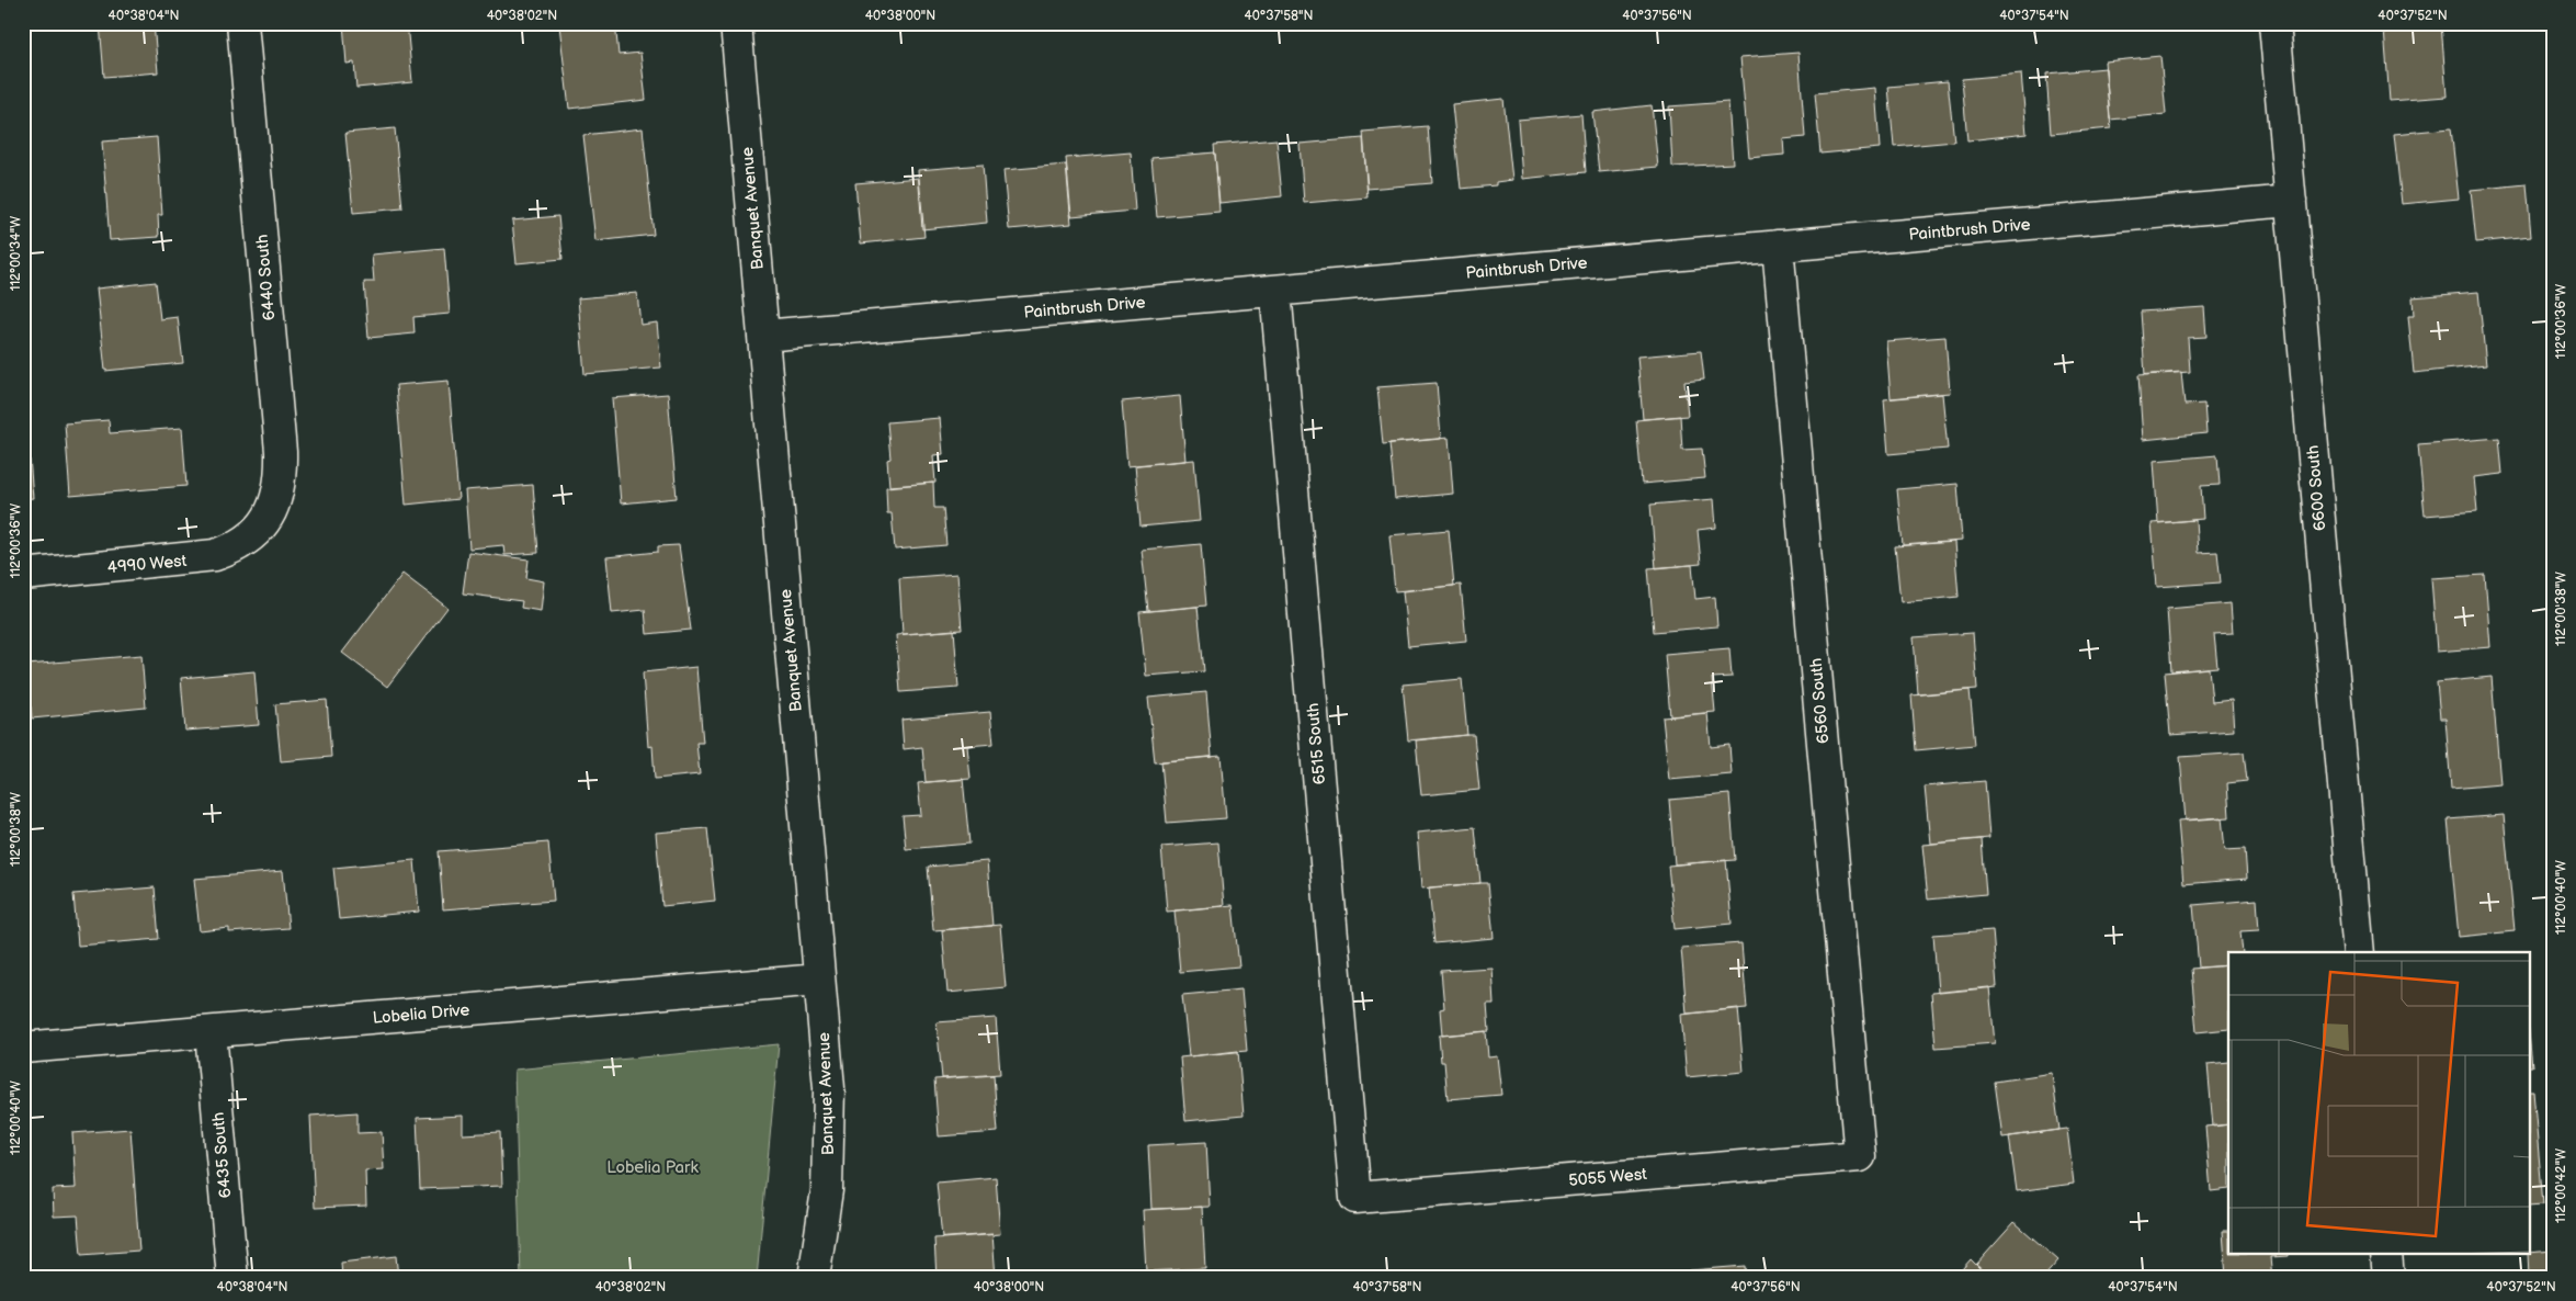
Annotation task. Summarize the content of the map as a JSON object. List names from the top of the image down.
{
  "streets": {
    "street": [
      "Banquet Avenue",
      "Paintbrush Drive",
      "6440 South",
      "6600 South",
      "4990 West",
      "6560 South",
      "6515 South",
      "Lobelia Drive",
      "6435 South",
      "5055 West"
    ]
  },
  "crossings": [
    ["Banquet Avenue", "Paintbrush Drive"],
    ["Banquet Avenue", "Lobelia Drive"],
    ["Paintbrush Drive", "6600 South"],
    ["Paintbrush Drive", "6560 South"],
    ["Paintbrush Drive", "6515 South"],
    ["6440 South", "4990 West"],
    ["6560 South", "5055 West"],
    ["6515 South", "5055 West"],
    ["Lobelia Drive", "6435 South"]
  ],
  "parks": ["Lobelia Park"],
  "coordinates": [
    "40°38'04\"N",
    "40°38'02\"N",
    "40°38'00\"N",
    "40°37'58\"N",
    "40°37'56\"N",
    "40°37'54\"N",
    "40°37'52\"N",
    "112°00'34\"W",
    "112°00'36\"W",
    "112°00'38\"W",
    "112°00'40\"W",
    "112°00'42\"W"
  ]
}
